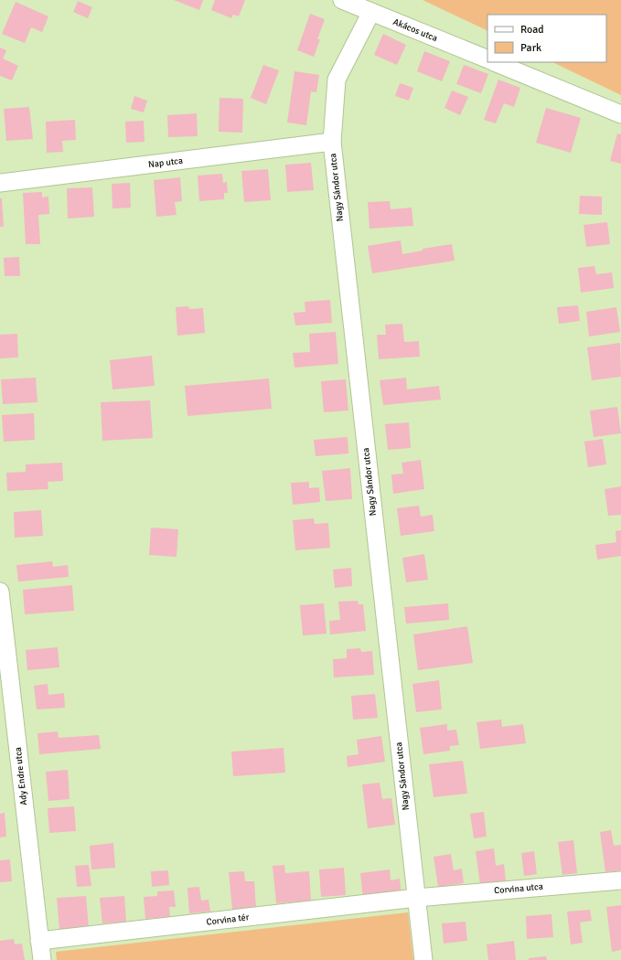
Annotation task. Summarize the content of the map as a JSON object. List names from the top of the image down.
{
  "streets": {
    "street": [
      "Akácos utca",
      "Nap utca",
      "Nagy Sándor utca",
      "Ady Endre utca",
      "Corvina utca",
      "Corvina tér"
    ]
  },
  "crossings": [
    ["Akácos utca", "Nagy Sándor utca"],
    ["Nap utca", "Nagy Sándor utca"],
    ["Nagy Sándor utca", "Corvina utca"],
    ["Nagy Sándor utca", "Corvina tér"],
    ["Ady Endre utca", "Corvina tér"],
    ["Corvina utca", "Corvina tér"]
  ],
  "legend": ["Road", "Park"]
}
